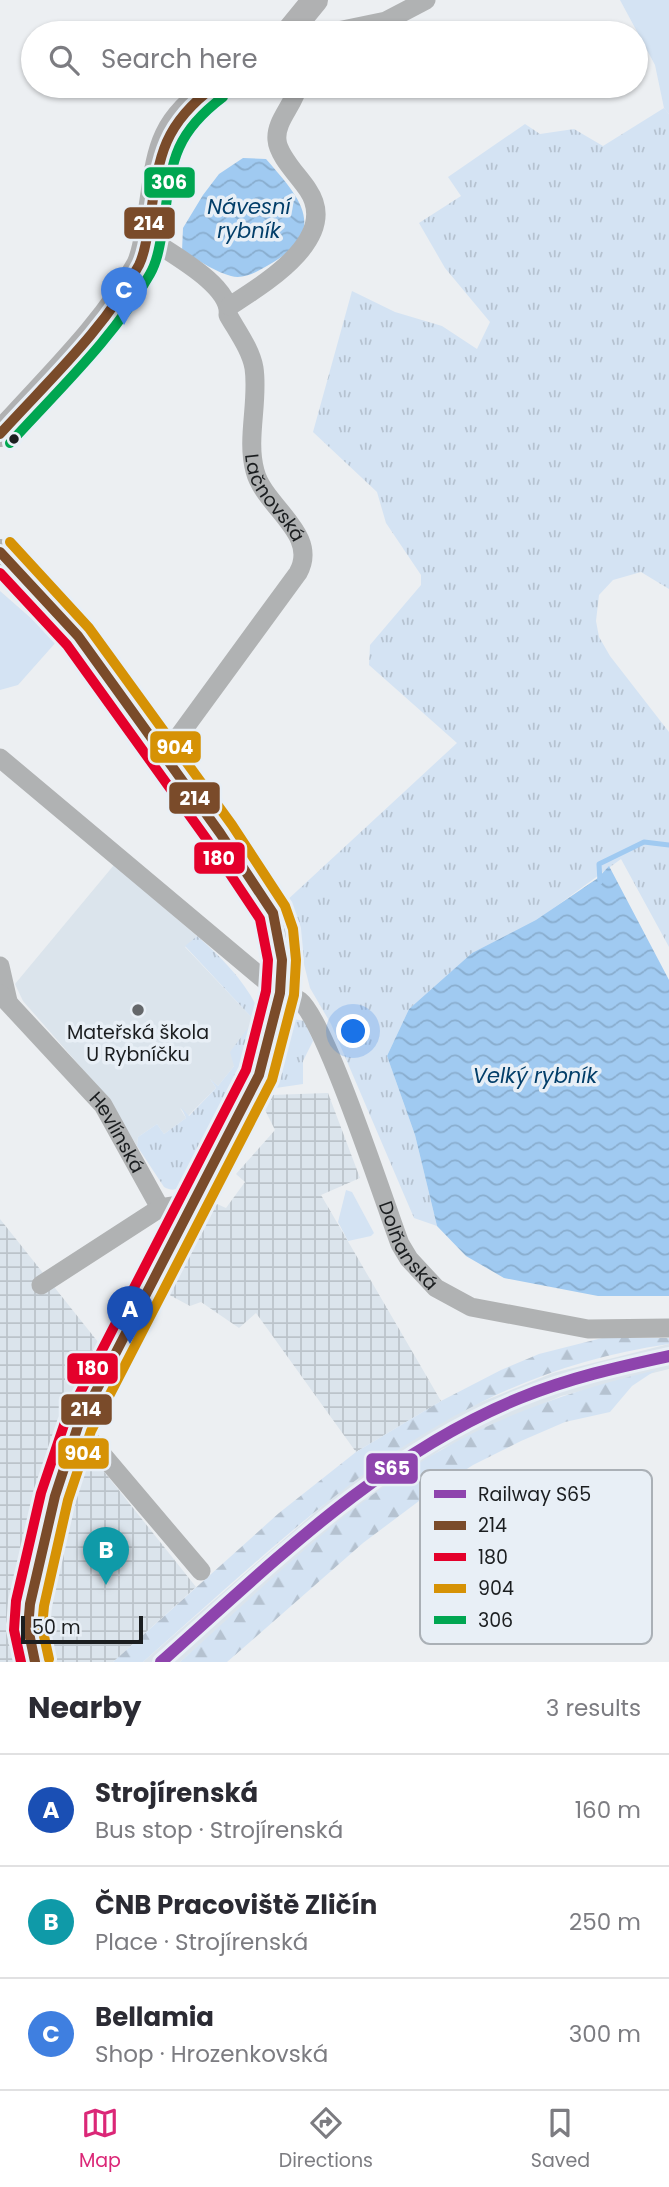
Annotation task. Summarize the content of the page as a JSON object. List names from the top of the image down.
{
  "streets": {
    "street": ["Lačnovská", "Hevlínská", "Dolňanská"]
  },
  "water": ["Návesní rybník", "Velký rybník"],
  "places": ["Mateřská škola U Rybníčku"],
  "lines": [
    "transit line 214",
    "transit line 306",
    "transit line 904",
    "transit line 180",
    "rail line S65"
  ],
  "legend": [
    "Railway S65",
    "214",
    "180",
    "904",
    "306"
  ],
  "scale_bar": "50 m",
  "page": {
    "search": "Search here",
    "pins": ["C", "A", "B"],
    "scale": "50 m",
    "heading": ["Nearby", "3 results"],
    "list": [
      {
        "mark": "A",
        "name": "Strojírenská",
        "note": "Bus stop · Strojírenská",
        "value": "160 m"
      },
      {
        "mark": "B",
        "name": "ČNB Pracoviště Zličín",
        "note": "Place · Strojírenská",
        "value": "250 m"
      },
      {
        "mark": "C",
        "name": "Bellamia",
        "note": "Shop · Hrozenkovská",
        "value": "300 m"
      }
    ],
    "nav": ["Map", "Directions", "Saved"]
  }
}
